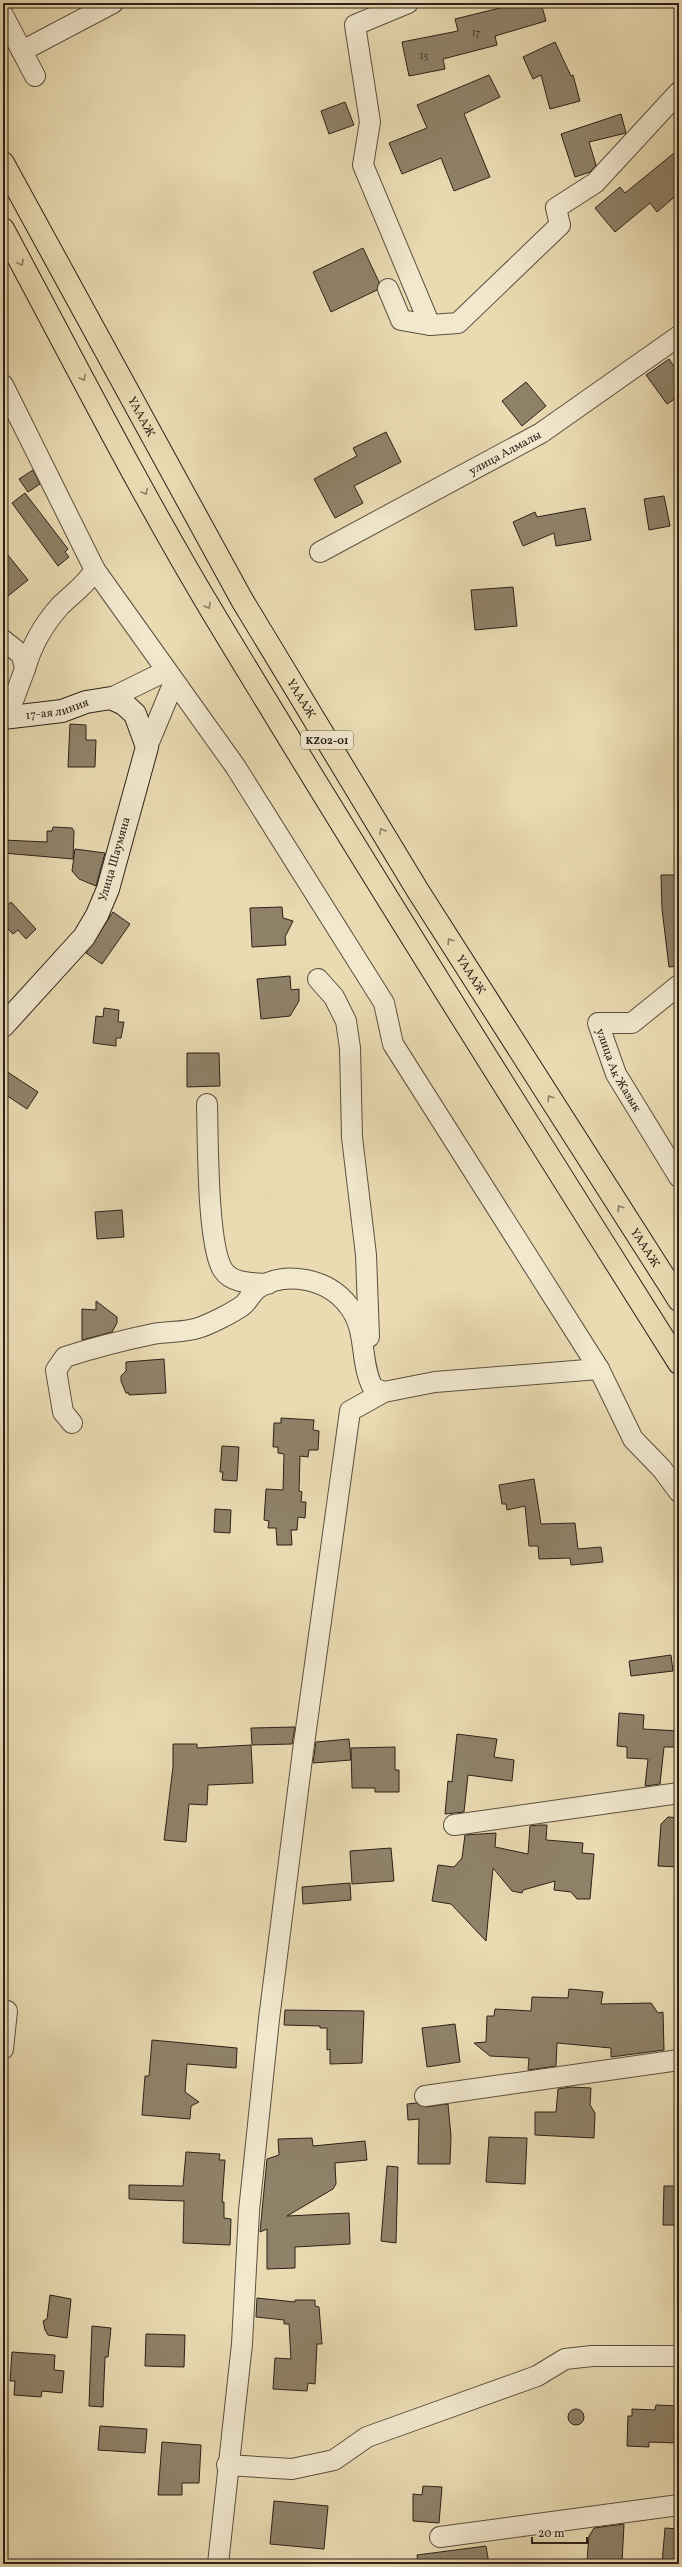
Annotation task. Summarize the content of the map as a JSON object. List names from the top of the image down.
{
  "streets": {
    "highway": ["ҮАААЖ", "KZ02-01"],
    "street": [
      "улица Алмалы",
      "17-ая линия",
      "Улица Шаумяна",
      "улица Ак Жазык"
    ]
  },
  "house_numbers": ["17", "15"],
  "scale_bar": "20 m"
}
